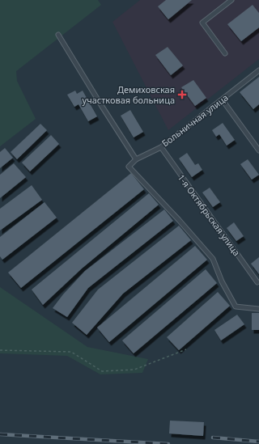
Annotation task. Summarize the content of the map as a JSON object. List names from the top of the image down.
{
  "streets": {
    "lane": ["Больничная улица", "1-я Октябрьская улица"]
  },
  "crossings": [
    ["Больничная улица", "1-я Октябрьская улица"]
  ],
  "places": {
    "health": ["Демиховская участковая больница"]
  }
}
